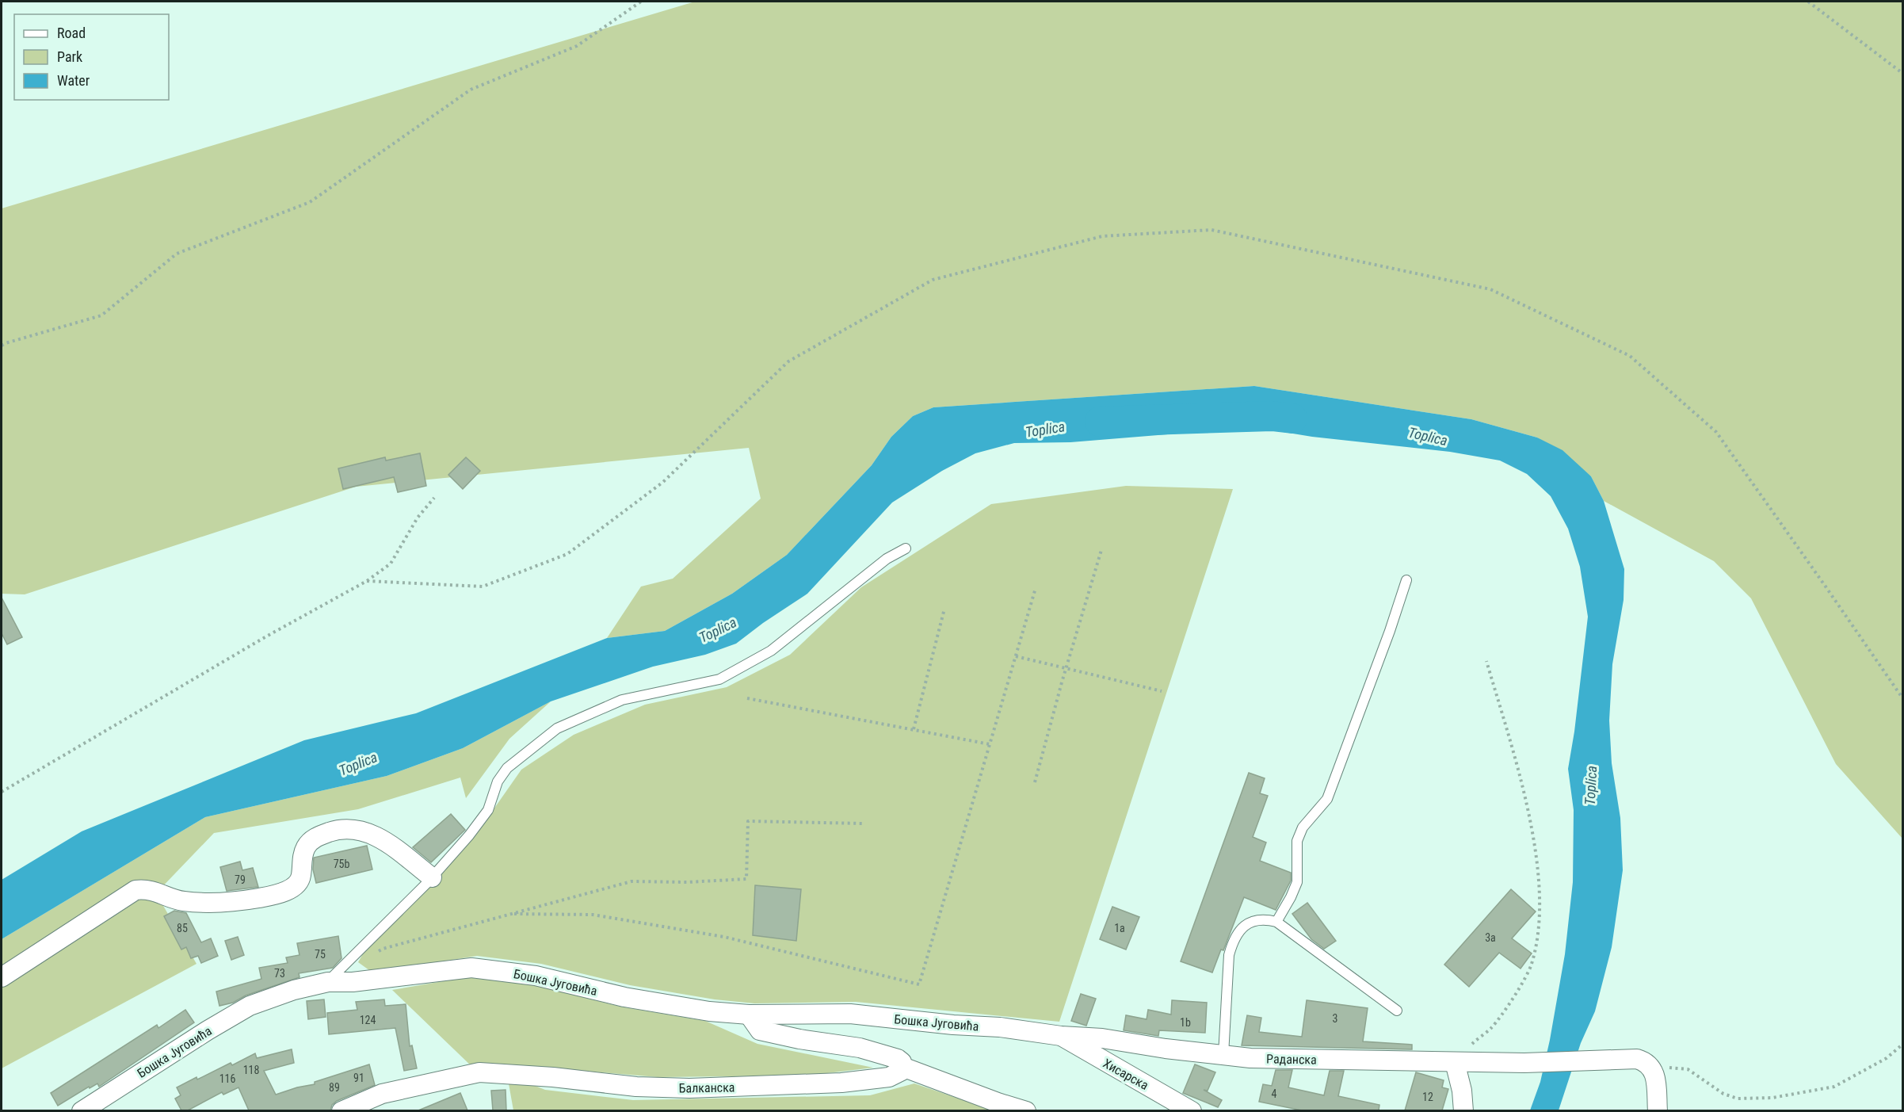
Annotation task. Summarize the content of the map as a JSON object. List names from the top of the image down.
{
  "streets": {
    "street": [
      "Бошка Југовића",
      "Раданска",
      "Хисарска",
      "Балканска"
    ]
  },
  "crossings": [
    ["Бошка Југовића", "Раданска"],
    ["Бошка Југовића", "Хисарска"],
    ["Раданска", "Хисарска"]
  ],
  "water": ["Toplica"],
  "house_numbers": [
    "75b",
    "79",
    "85",
    "1a",
    "3a",
    "75",
    "73",
    "3",
    "124",
    "1b",
    "118",
    "91",
    "116",
    "89",
    "4",
    "12"
  ],
  "legend": ["Road", "Park", "Water"]
}
